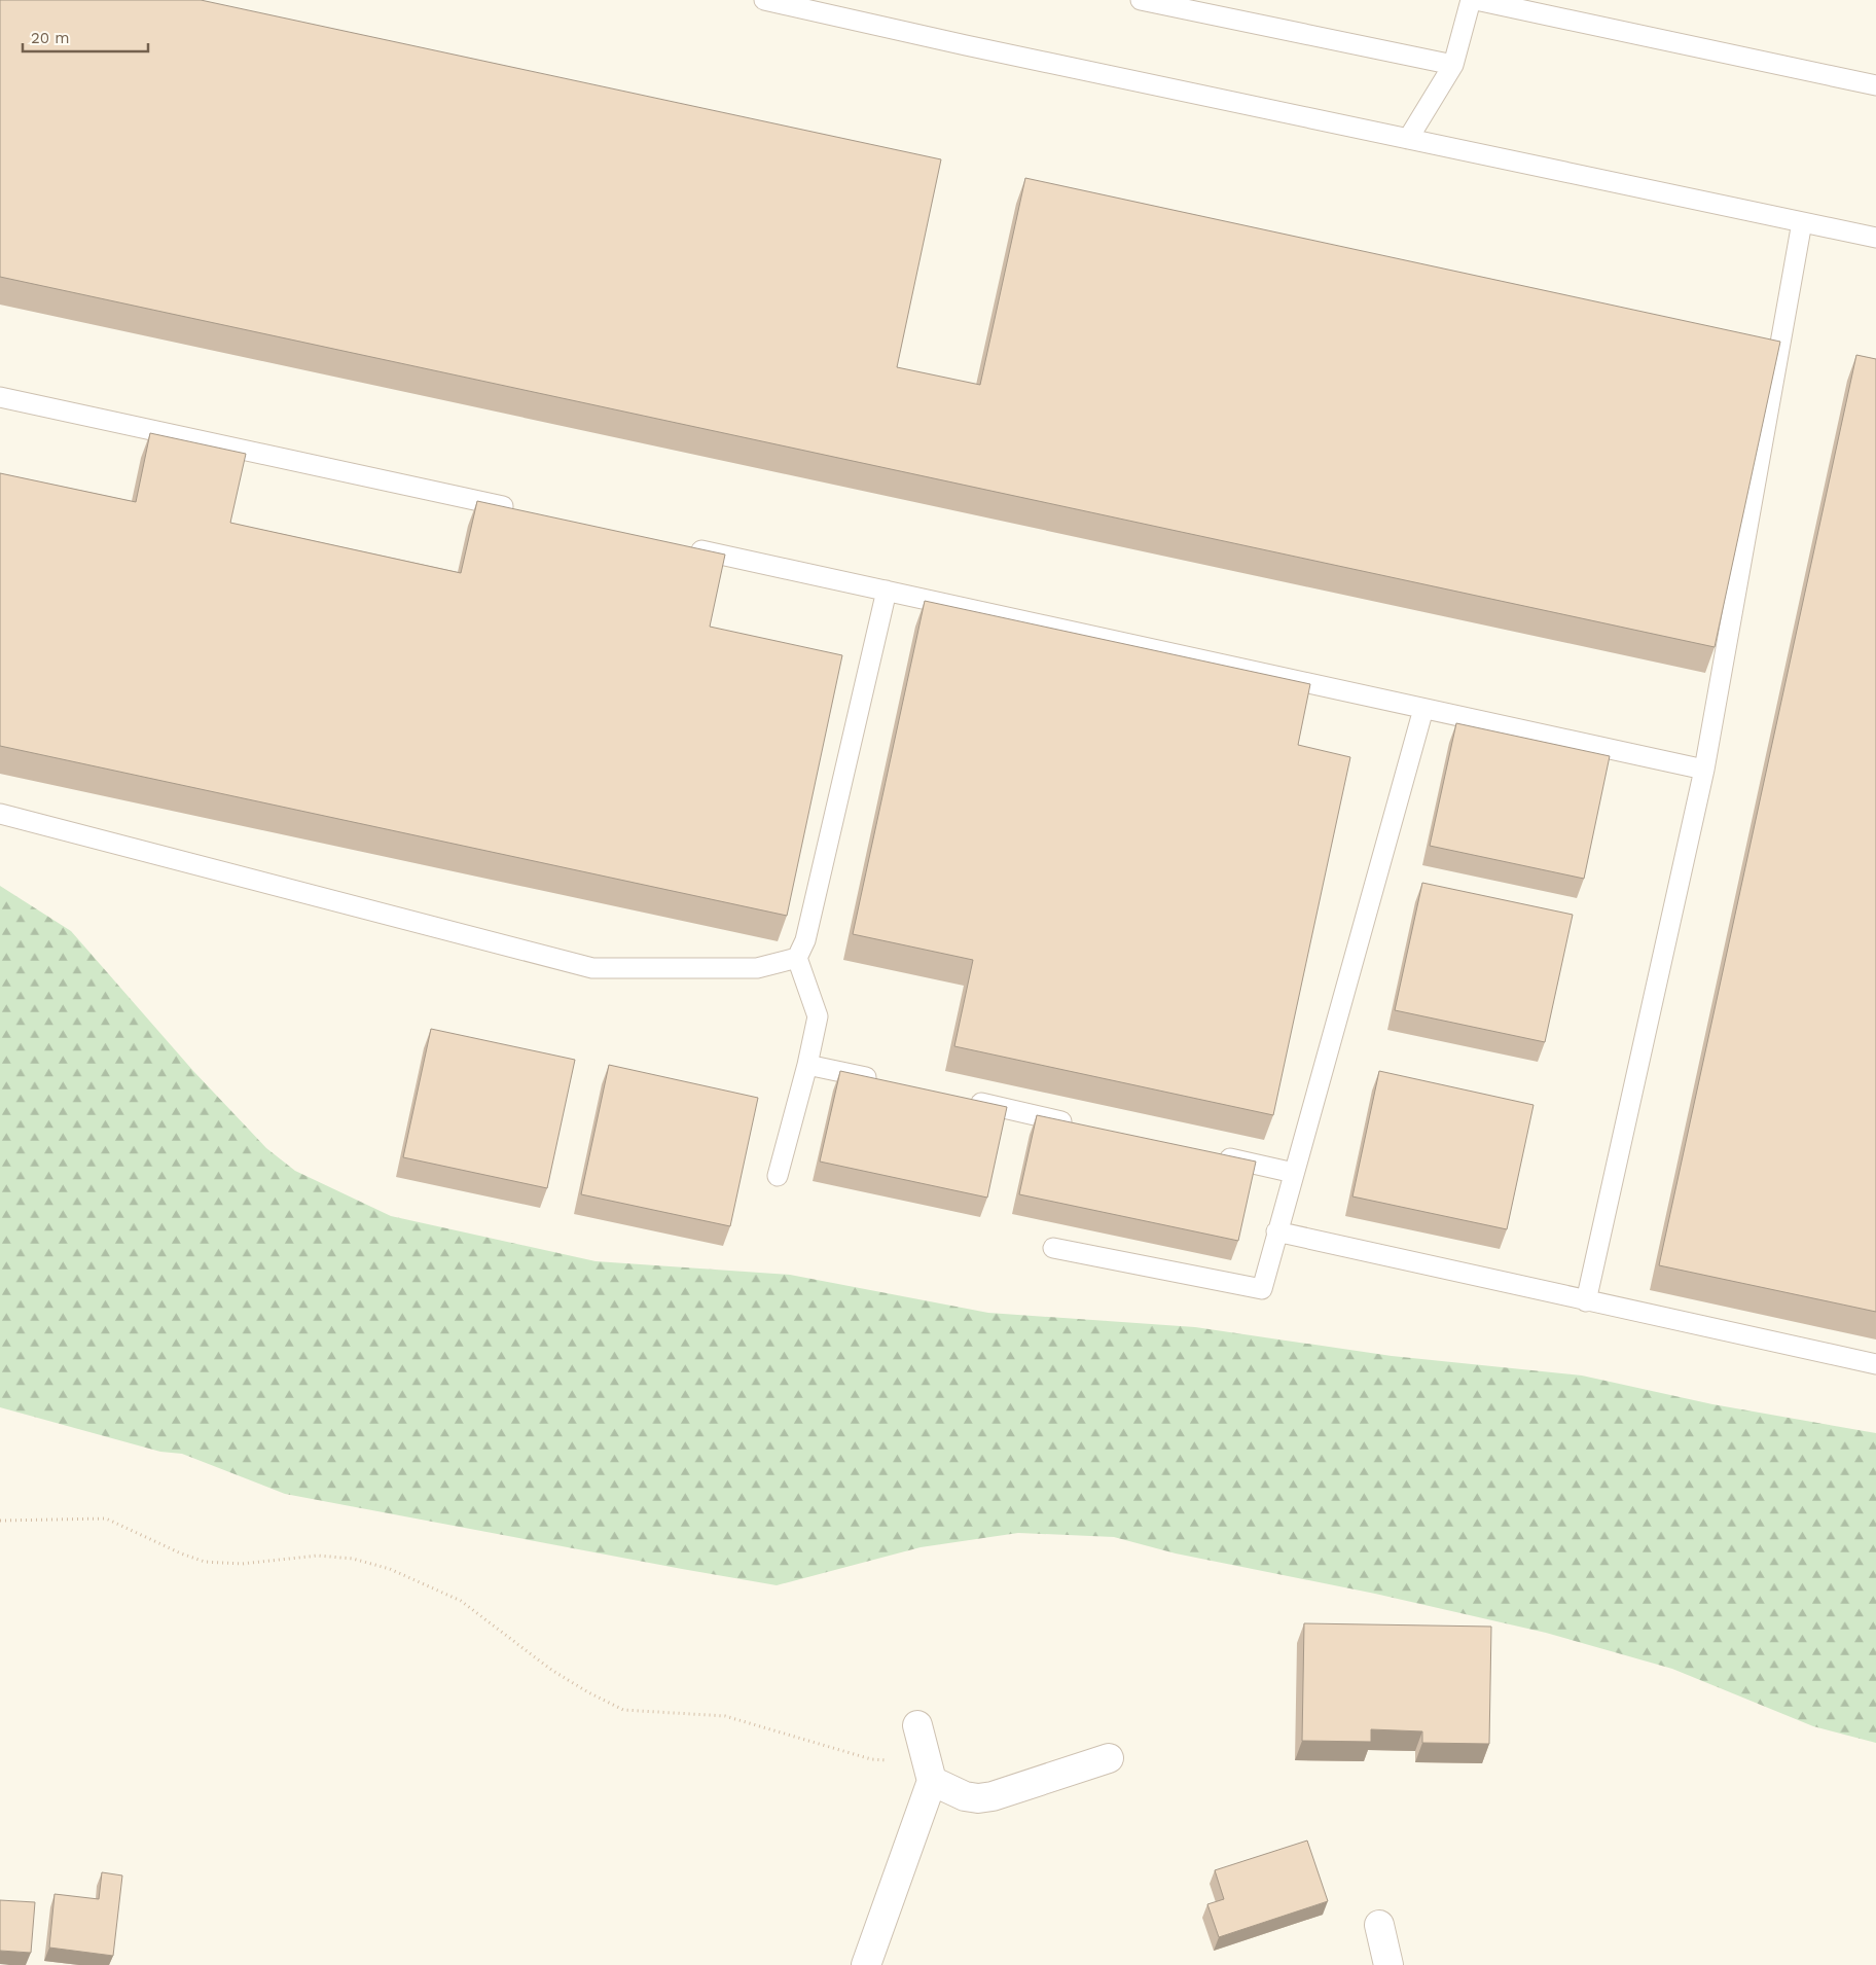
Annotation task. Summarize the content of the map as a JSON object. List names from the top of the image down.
{
  "scale_bar": "20 m"
}
